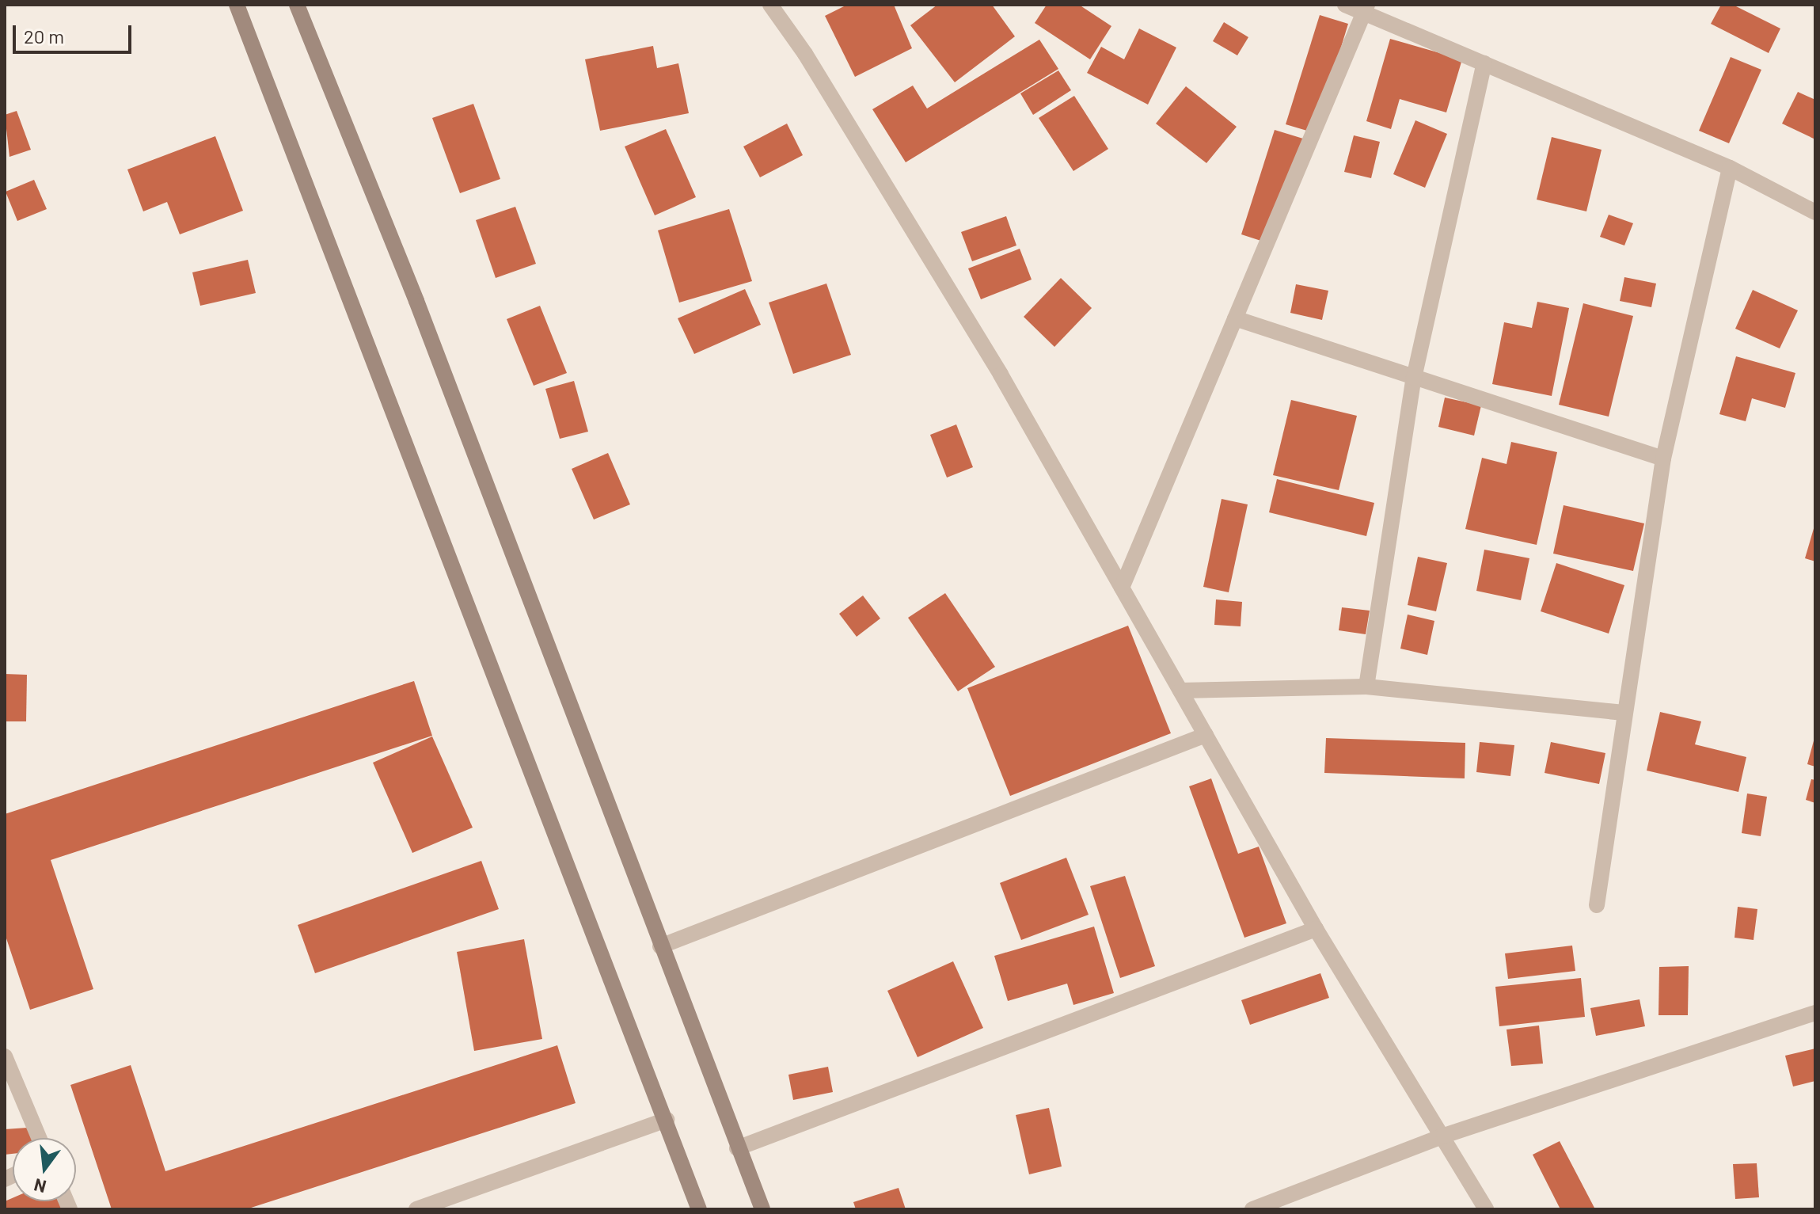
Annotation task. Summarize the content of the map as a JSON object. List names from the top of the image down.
{
  "scale_bar": "20 m",
  "north": "bottom"
}
